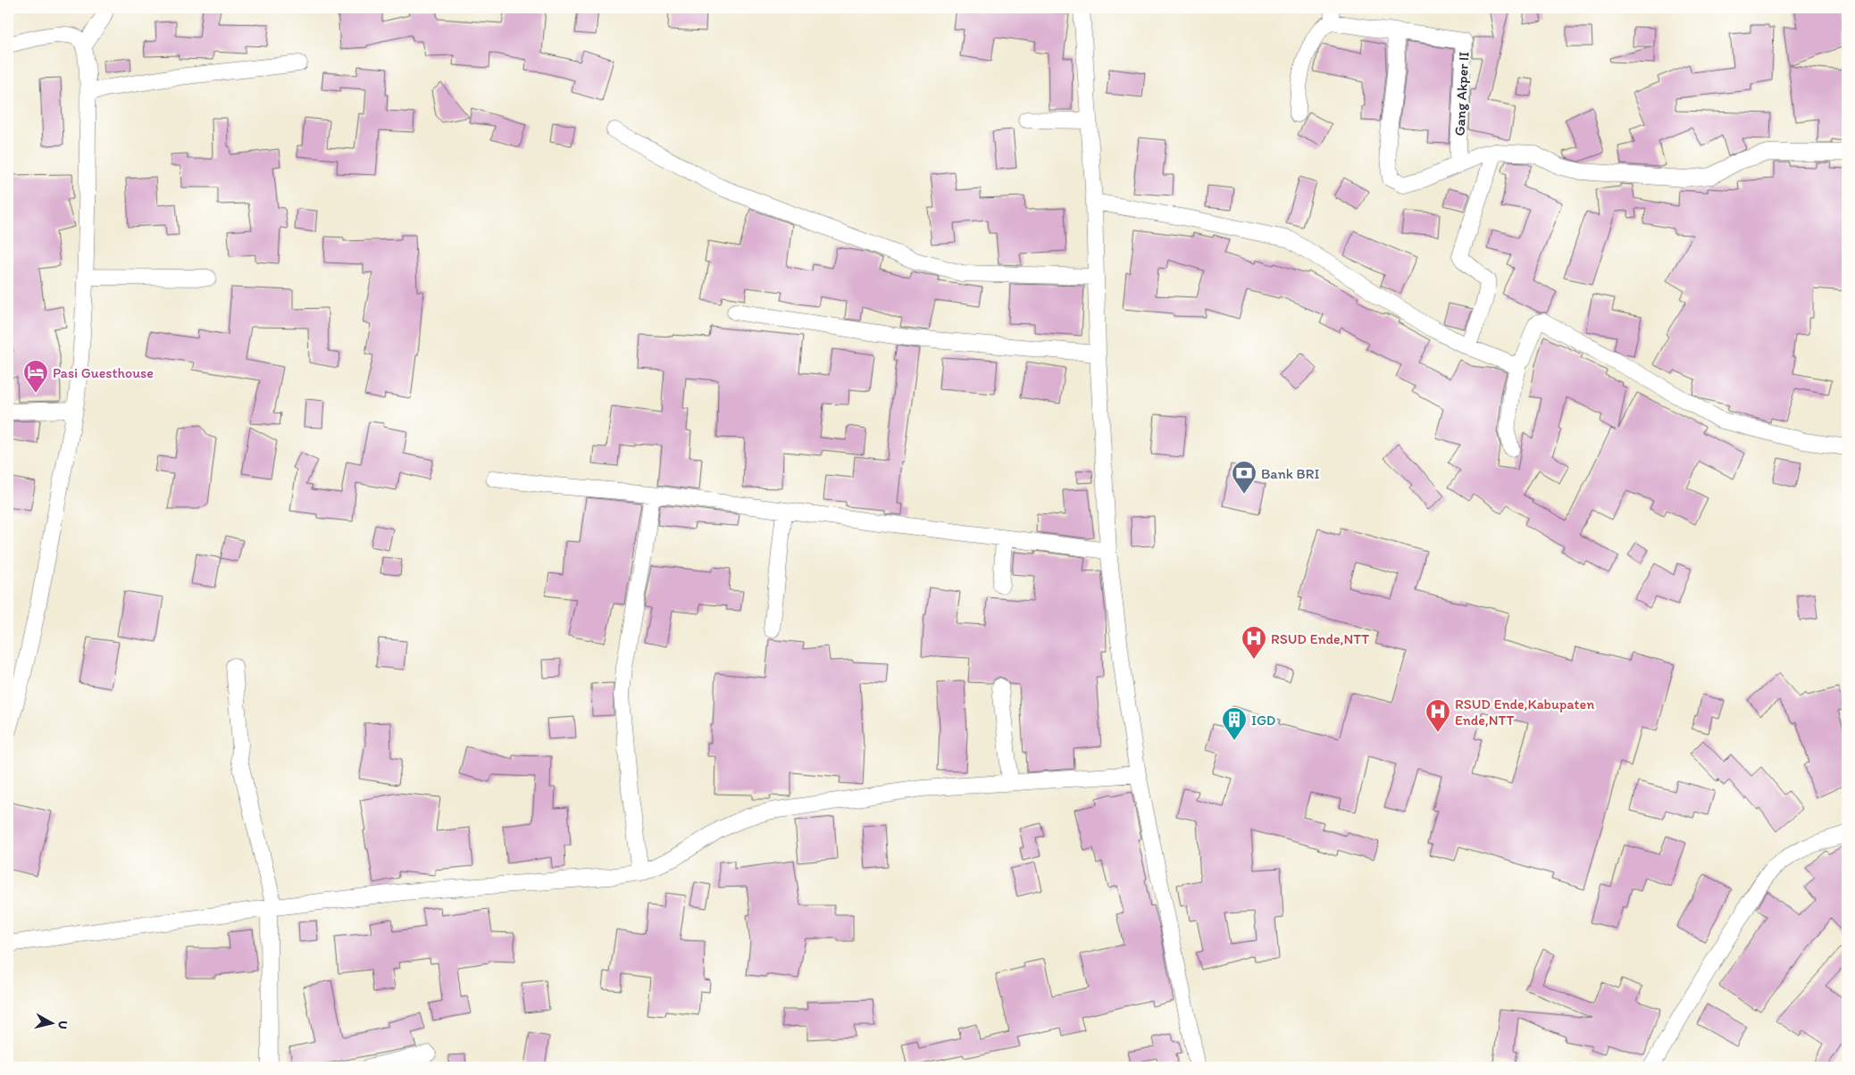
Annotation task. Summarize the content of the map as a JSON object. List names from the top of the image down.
{
  "streets": {
    "street": ["Gang Akper II"]
  },
  "places": {
    "hotel": ["Pasi Guesthouse"],
    "bank": ["Bank BRI"],
    "hospital": ["RSUD Ende,NTT", "RSUD Ende,Kabupaten Ende,NTT"],
    "building": ["IGD"]
  },
  "north": "right"
}
